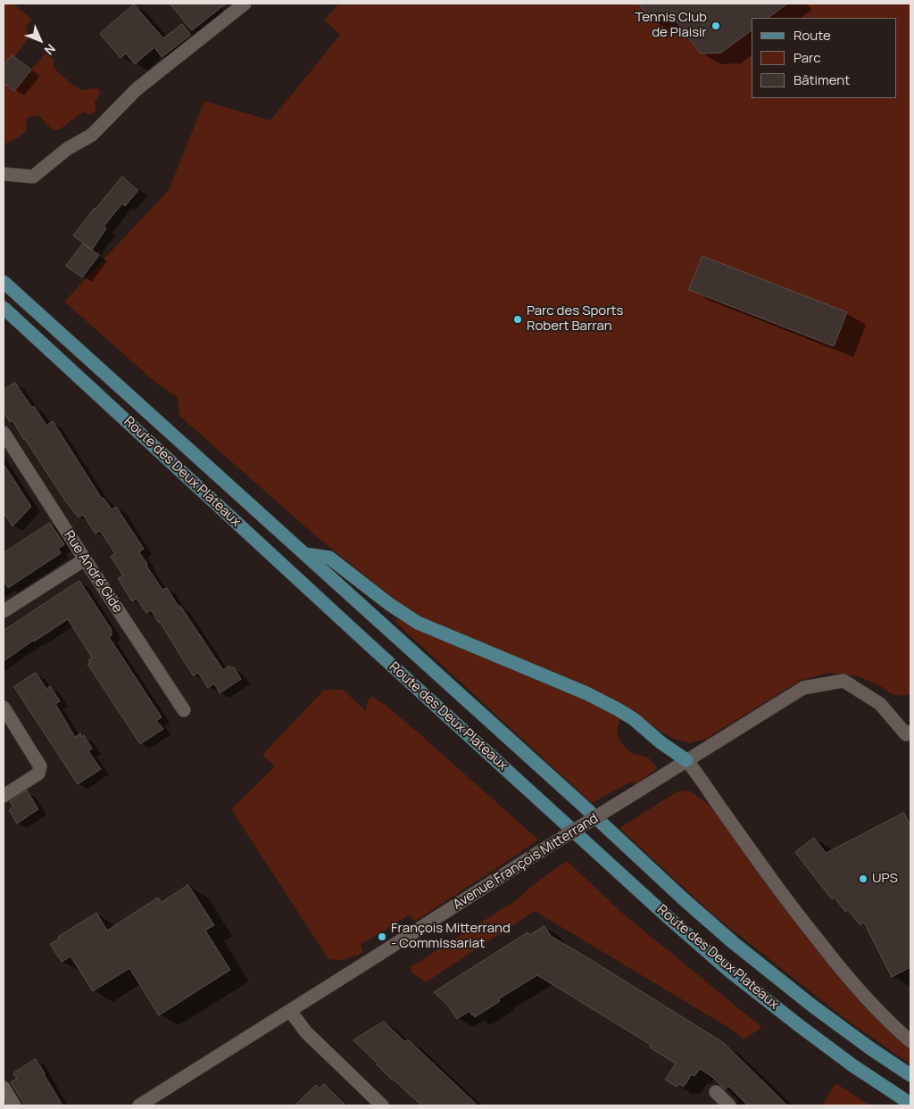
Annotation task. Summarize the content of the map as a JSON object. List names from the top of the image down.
{
  "streets": {
    "main road": ["Route des Deux Plateaux"],
    "street": ["Rue André Gide", "Avenue François Mitterrand"]
  },
  "places": [
    "Tennis Club de Plaisir",
    "Parc des Sports Robert Barran",
    "UPS",
    "François Mitterrand - Commissariat"
  ],
  "legend": ["Route", "Parc", "Bâtiment"],
  "north": "bottom right"
}
